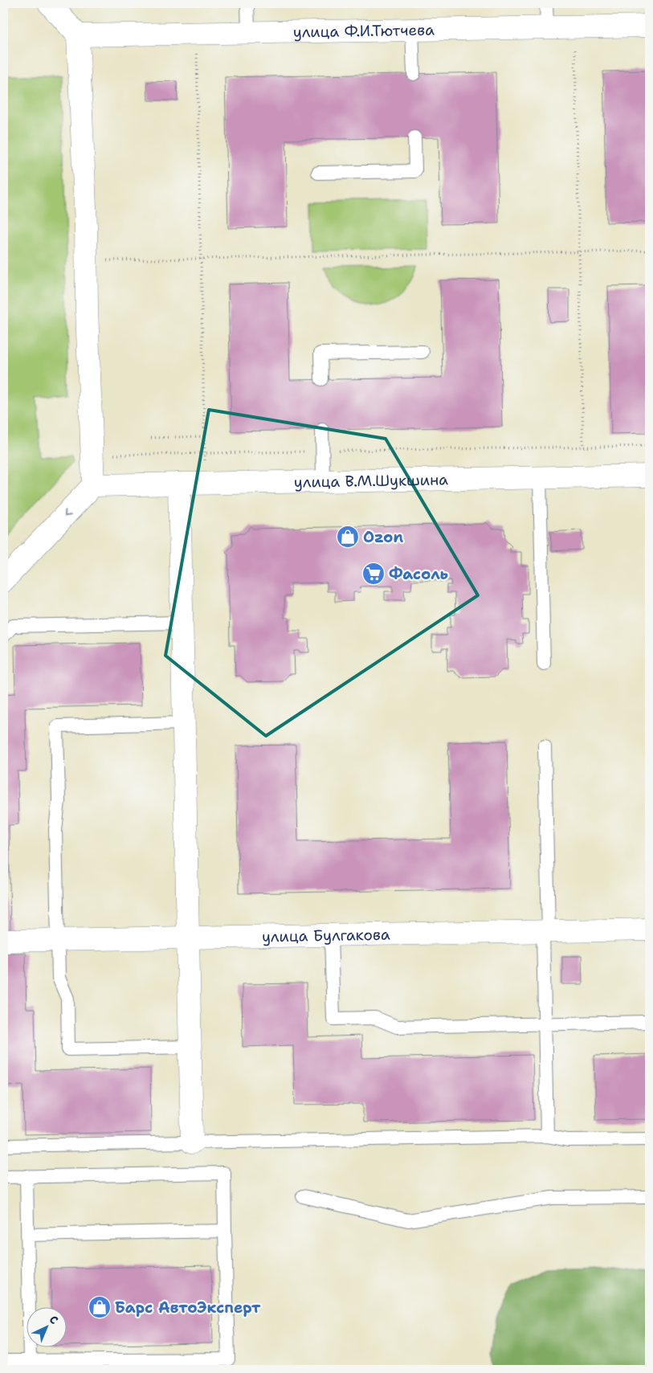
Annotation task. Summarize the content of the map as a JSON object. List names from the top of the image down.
{
  "streets": {
    "street": ["улица Ф.И.Тютчева", "улица В.М.Шукшина", "улица Булгакова"]
  },
  "places": {
    "shop": ["Ozon", "Барс АвтоЭксперт"],
    "supermarket": ["Фасоль"]
  },
  "north": "top right"
}
